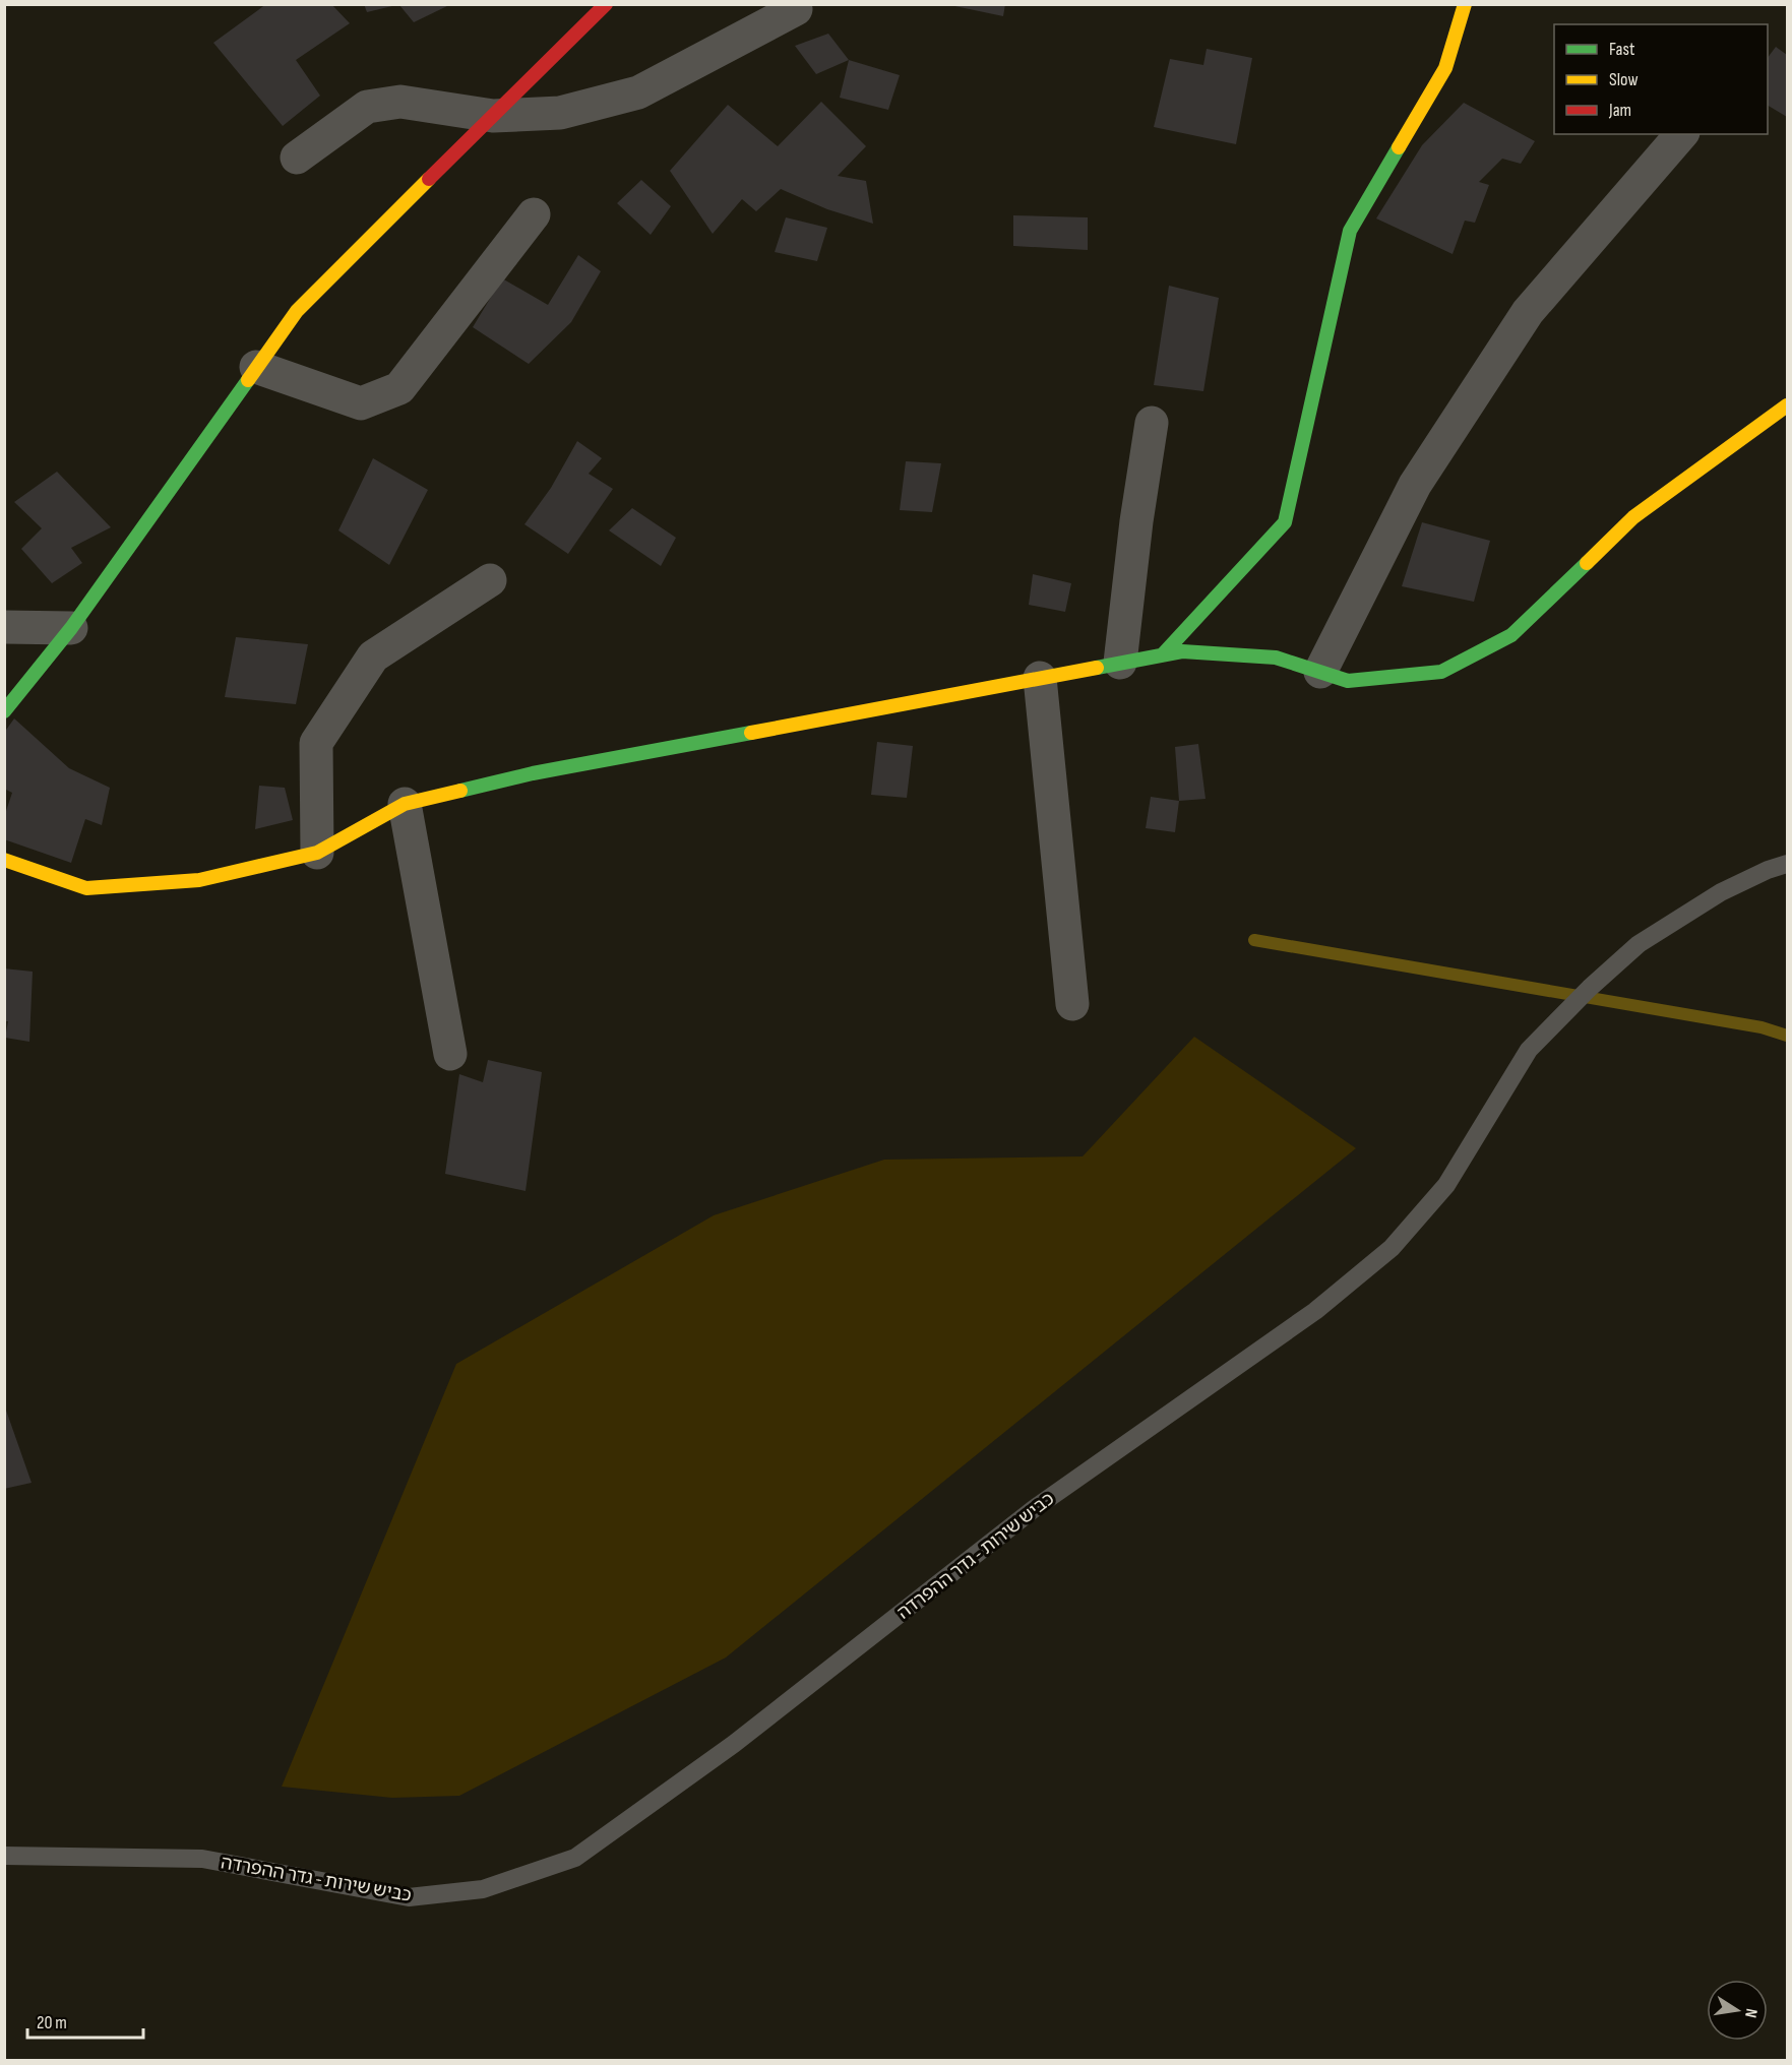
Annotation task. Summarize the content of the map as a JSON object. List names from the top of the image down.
{
  "streets": {
    "lane": ["כביש שירות - גדר ההפרדה"]
  },
  "legend": ["Fast", "Slow", "Jam"],
  "scale_bar": "20 m",
  "north": "right"
}
